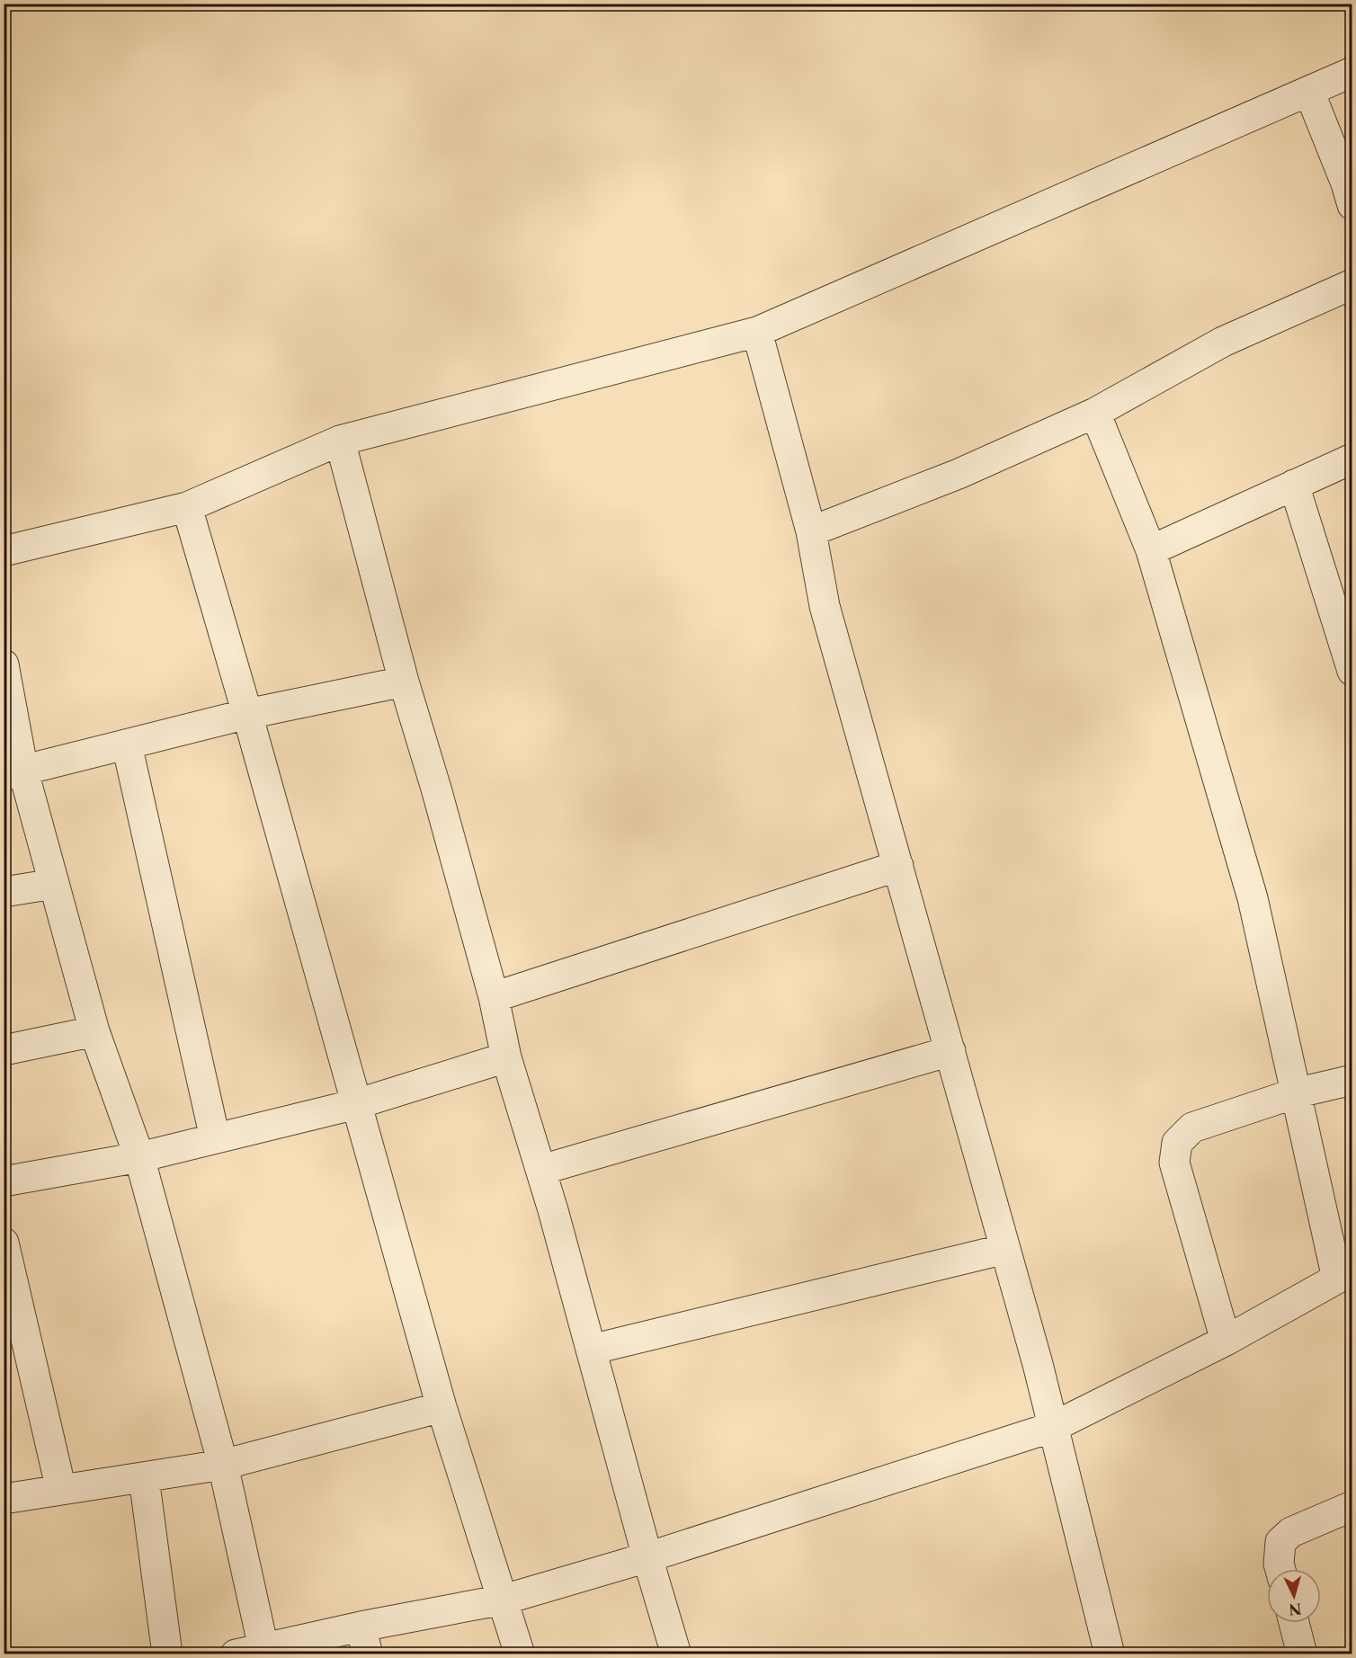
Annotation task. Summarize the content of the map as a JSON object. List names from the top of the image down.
{
  "north": "bottom"
}
